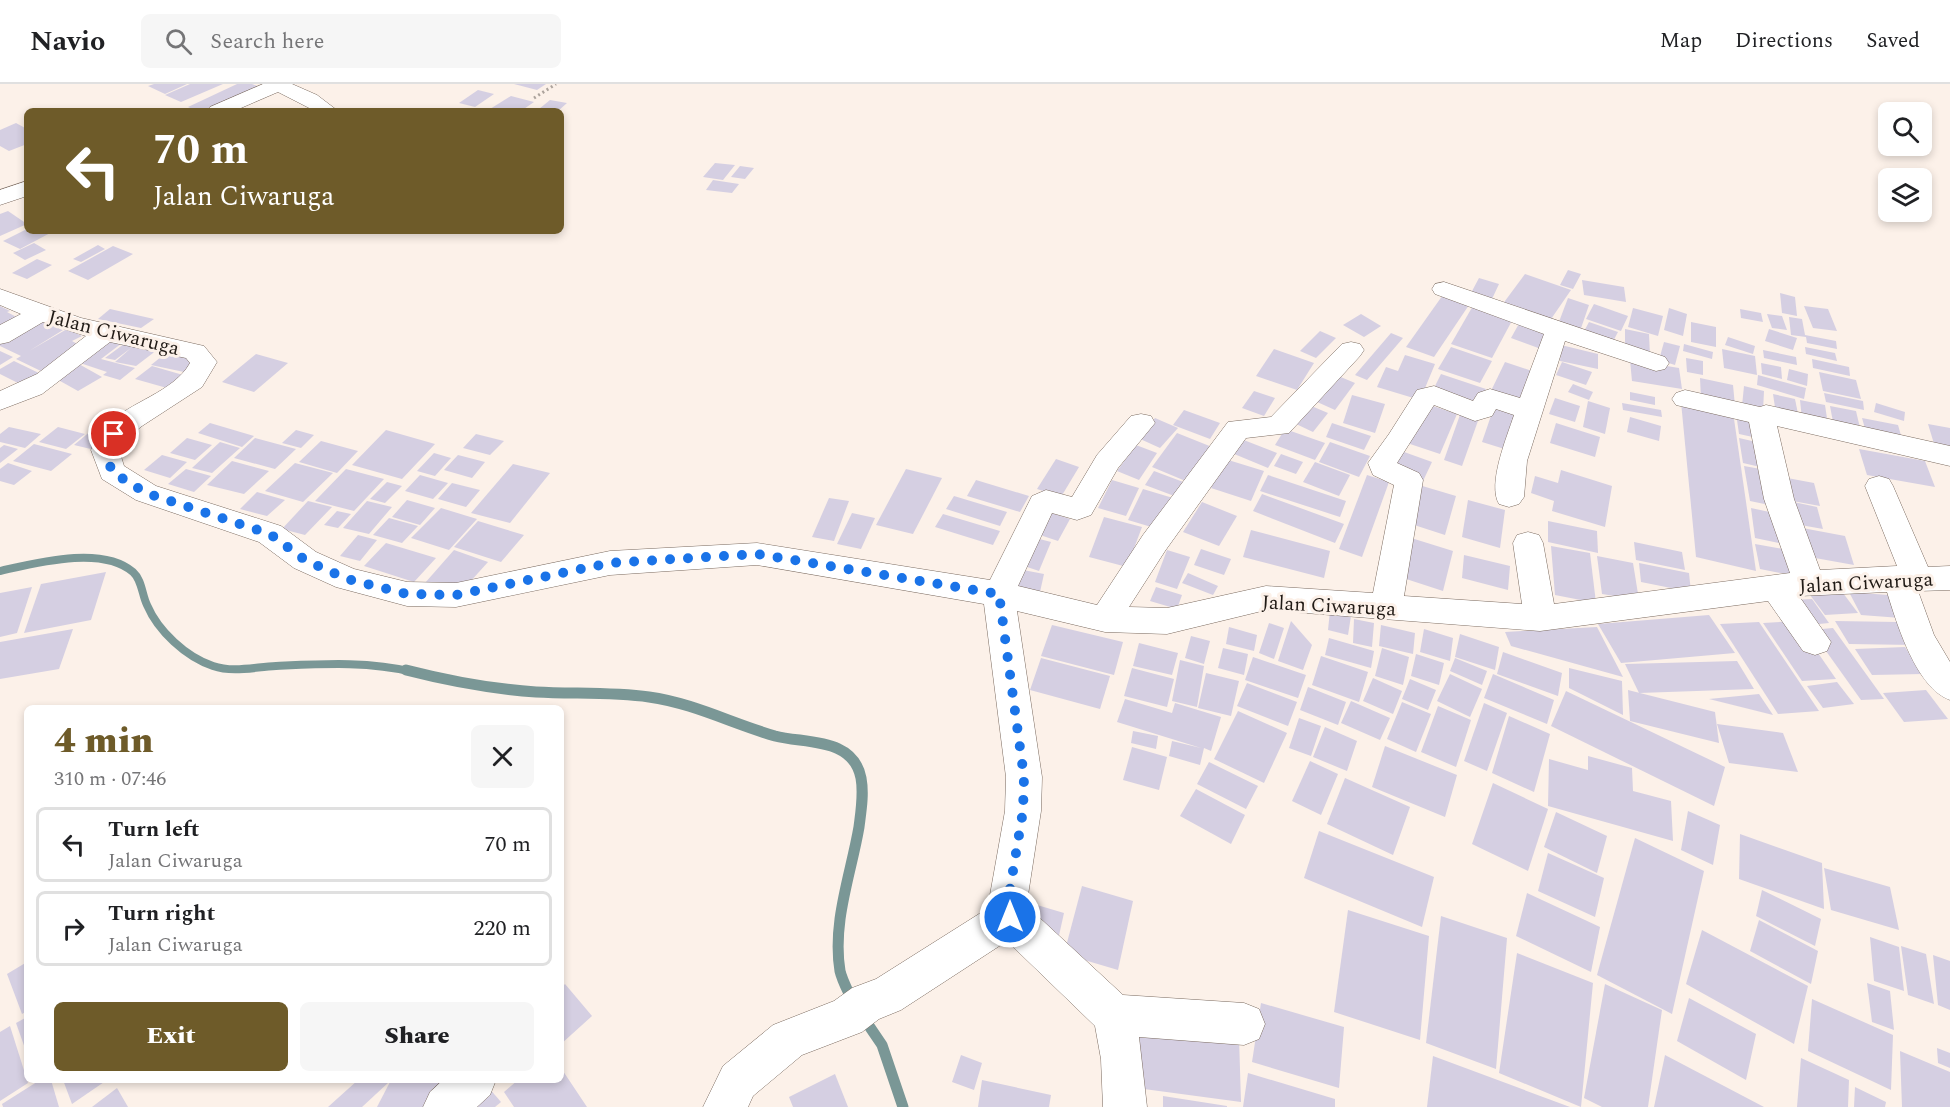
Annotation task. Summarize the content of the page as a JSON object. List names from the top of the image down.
{
  "streets": {
    "street": ["Jalan Ciwaruga"]
  },
  "page": {
    "header": "Navio",
    "search": "Search here",
    "nav": ["Map", "Directions", "Saved"],
    "turn": ["70 m", "Jalan Ciwaruga"],
    "heading": ["4 min", "310 m · 07:46"],
    "list": [
      {
        "name": "Turn left",
        "note": "Jalan Ciwaruga",
        "value": "70 m"
      },
      {
        "name": "Turn right",
        "note": "Jalan Ciwaruga",
        "value": "220 m"
      }
    ],
    "buttons": ["Exit", "Share"]
  }
}
